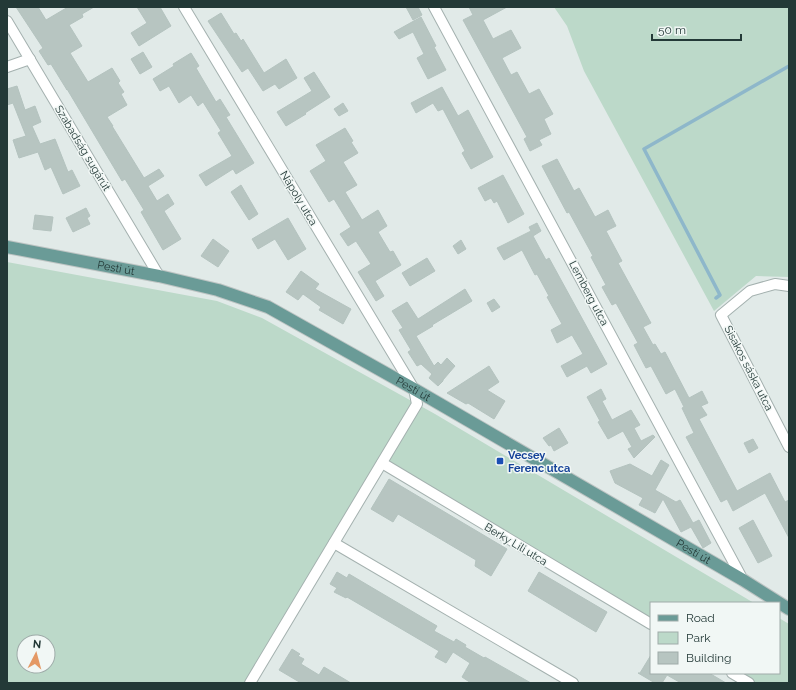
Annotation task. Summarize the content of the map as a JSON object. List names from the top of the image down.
{
  "streets": {
    "main road": ["Pesti út"],
    "street": [
      "Szabadság sugárút",
      "Nápoly utca",
      "Lemberg utca",
      "Sisakos sáska utca",
      "Berky Lili utca"
    ]
  },
  "crossings": [
    ["Szabadság sugárút", "Pesti út"],
    ["Nápoly utca", "Pesti út"],
    ["Pesti út", "Lemberg utca"]
  ],
  "places": {
    "transit": ["Vecsey Ferenc utca"]
  },
  "legend": ["Road", "Park", "Building"],
  "scale_bar": "50 m",
  "north": "top"
}
